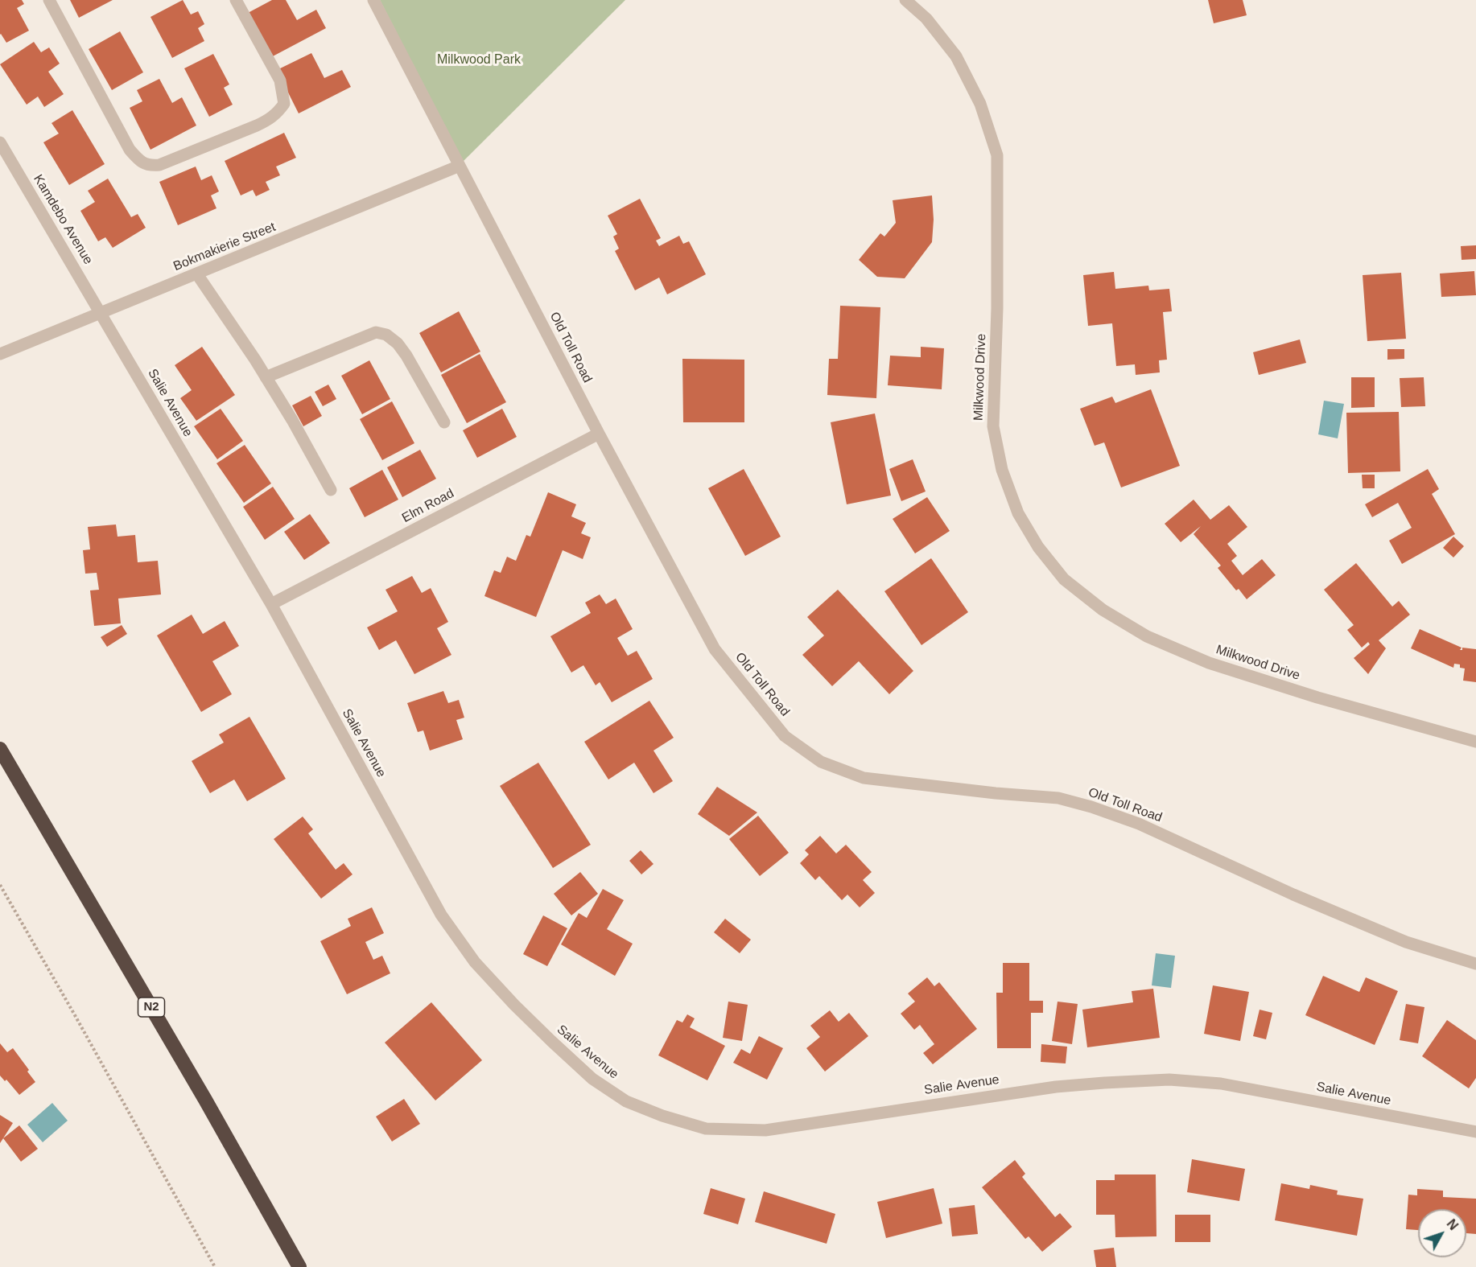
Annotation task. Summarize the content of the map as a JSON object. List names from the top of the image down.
{
  "streets": {
    "highway": ["N2"],
    "street": [
      "Kamdebo Avenue",
      "Bokmakierie Street",
      "Old Toll Road",
      "Milkwood Drive",
      "Salie Avenue",
      "Elm Road"
    ]
  },
  "crossings": [
    ["Kamdebo Avenue", "Bokmakierie Street"],
    ["Kamdebo Avenue", "Salie Avenue"],
    ["Bokmakierie Street", "Old Toll Road"],
    ["Bokmakierie Street", "Salie Avenue"],
    ["Old Toll Road", "Elm Road"],
    ["Salie Avenue", "Elm Road"]
  ],
  "parks": ["Milkwood Park"],
  "north": "top right"
}
